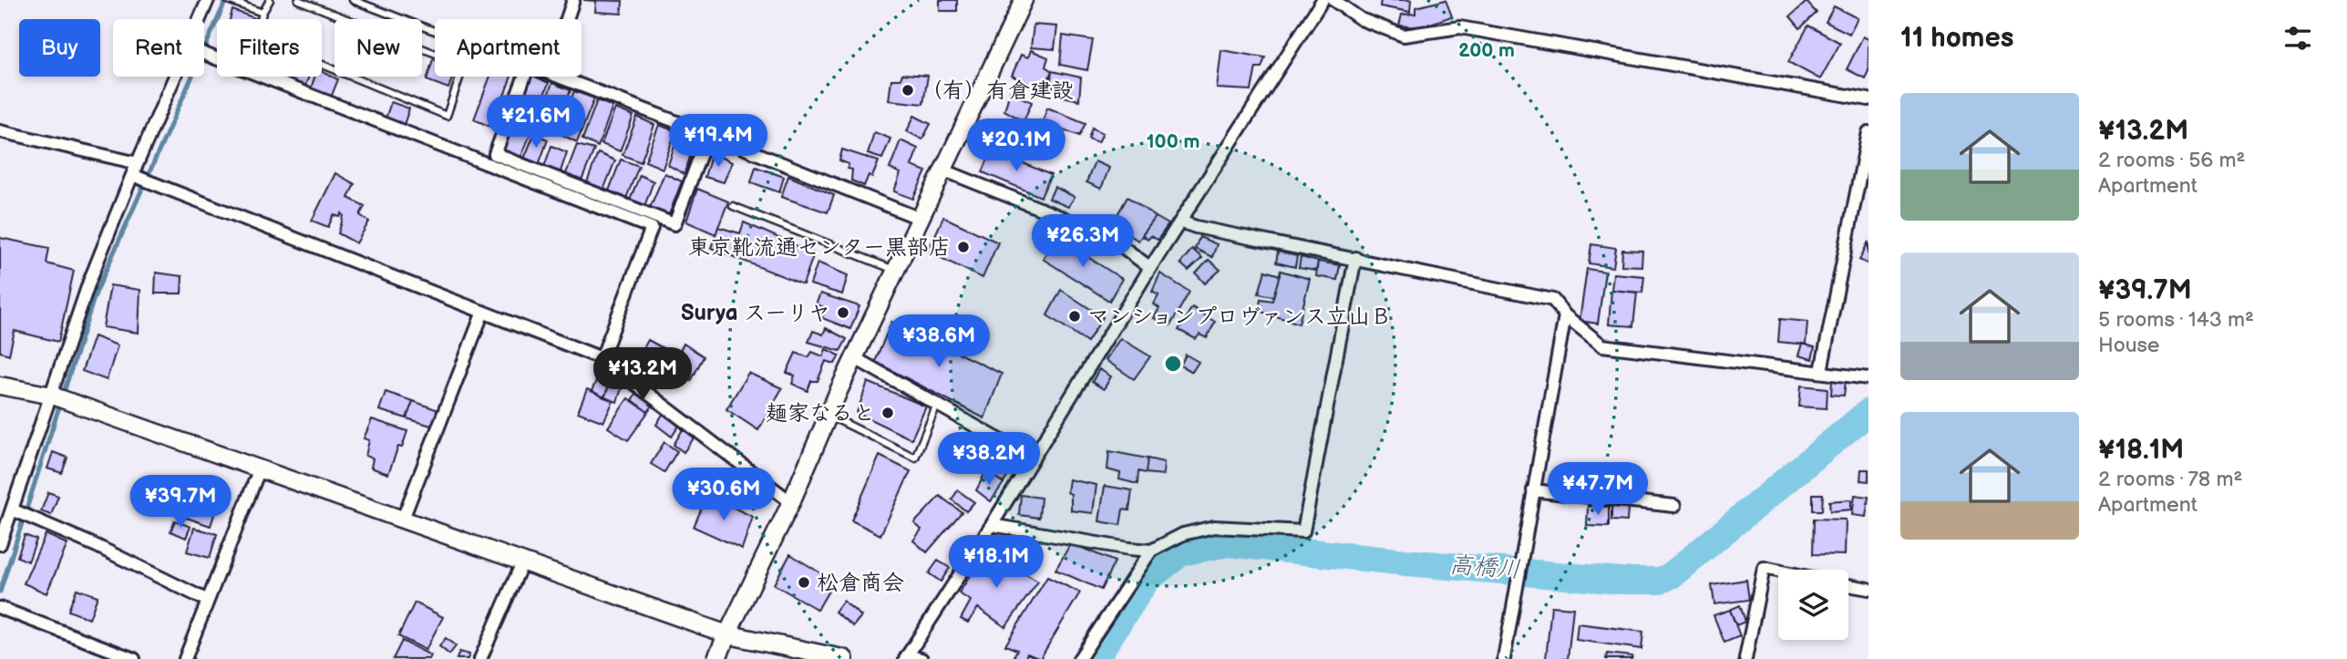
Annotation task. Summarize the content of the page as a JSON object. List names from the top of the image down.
{
  "water": ["高橋川"],
  "places": [
    "（有）有倉建設",
    "東京靴流通センター黒部店",
    "Surya スーリヤ",
    "マンションプロヴァンス立山Ｂ",
    "麺家なると",
    "松倉商会"
  ],
  "page": {
    "heading": "11 homes",
    "chip": [
      "Buy",
      "Rent",
      "Filters",
      "New",
      "Apartment"
    ],
    "list": [
      {
        "name": "¥13.2M",
        "note": "2 rooms · 56 m² · Apartment"
      },
      {
        "name": "¥39.7M",
        "note": "5 rooms · 143 m² · House"
      },
      {
        "name": "¥18.1M",
        "note": "2 rooms · 78 m² · Apartment"
      }
    ],
    "price": [
      "¥21.6M",
      "¥19.4M",
      "¥20.1M",
      "¥26.3M",
      "¥38.6M",
      "¥13.2M",
      "¥38.2M",
      "¥47.7M",
      "¥30.6M",
      "¥39.7M",
      "¥18.1M"
    ]
  },
  "rings": ["200 m", "100 m"]
}
